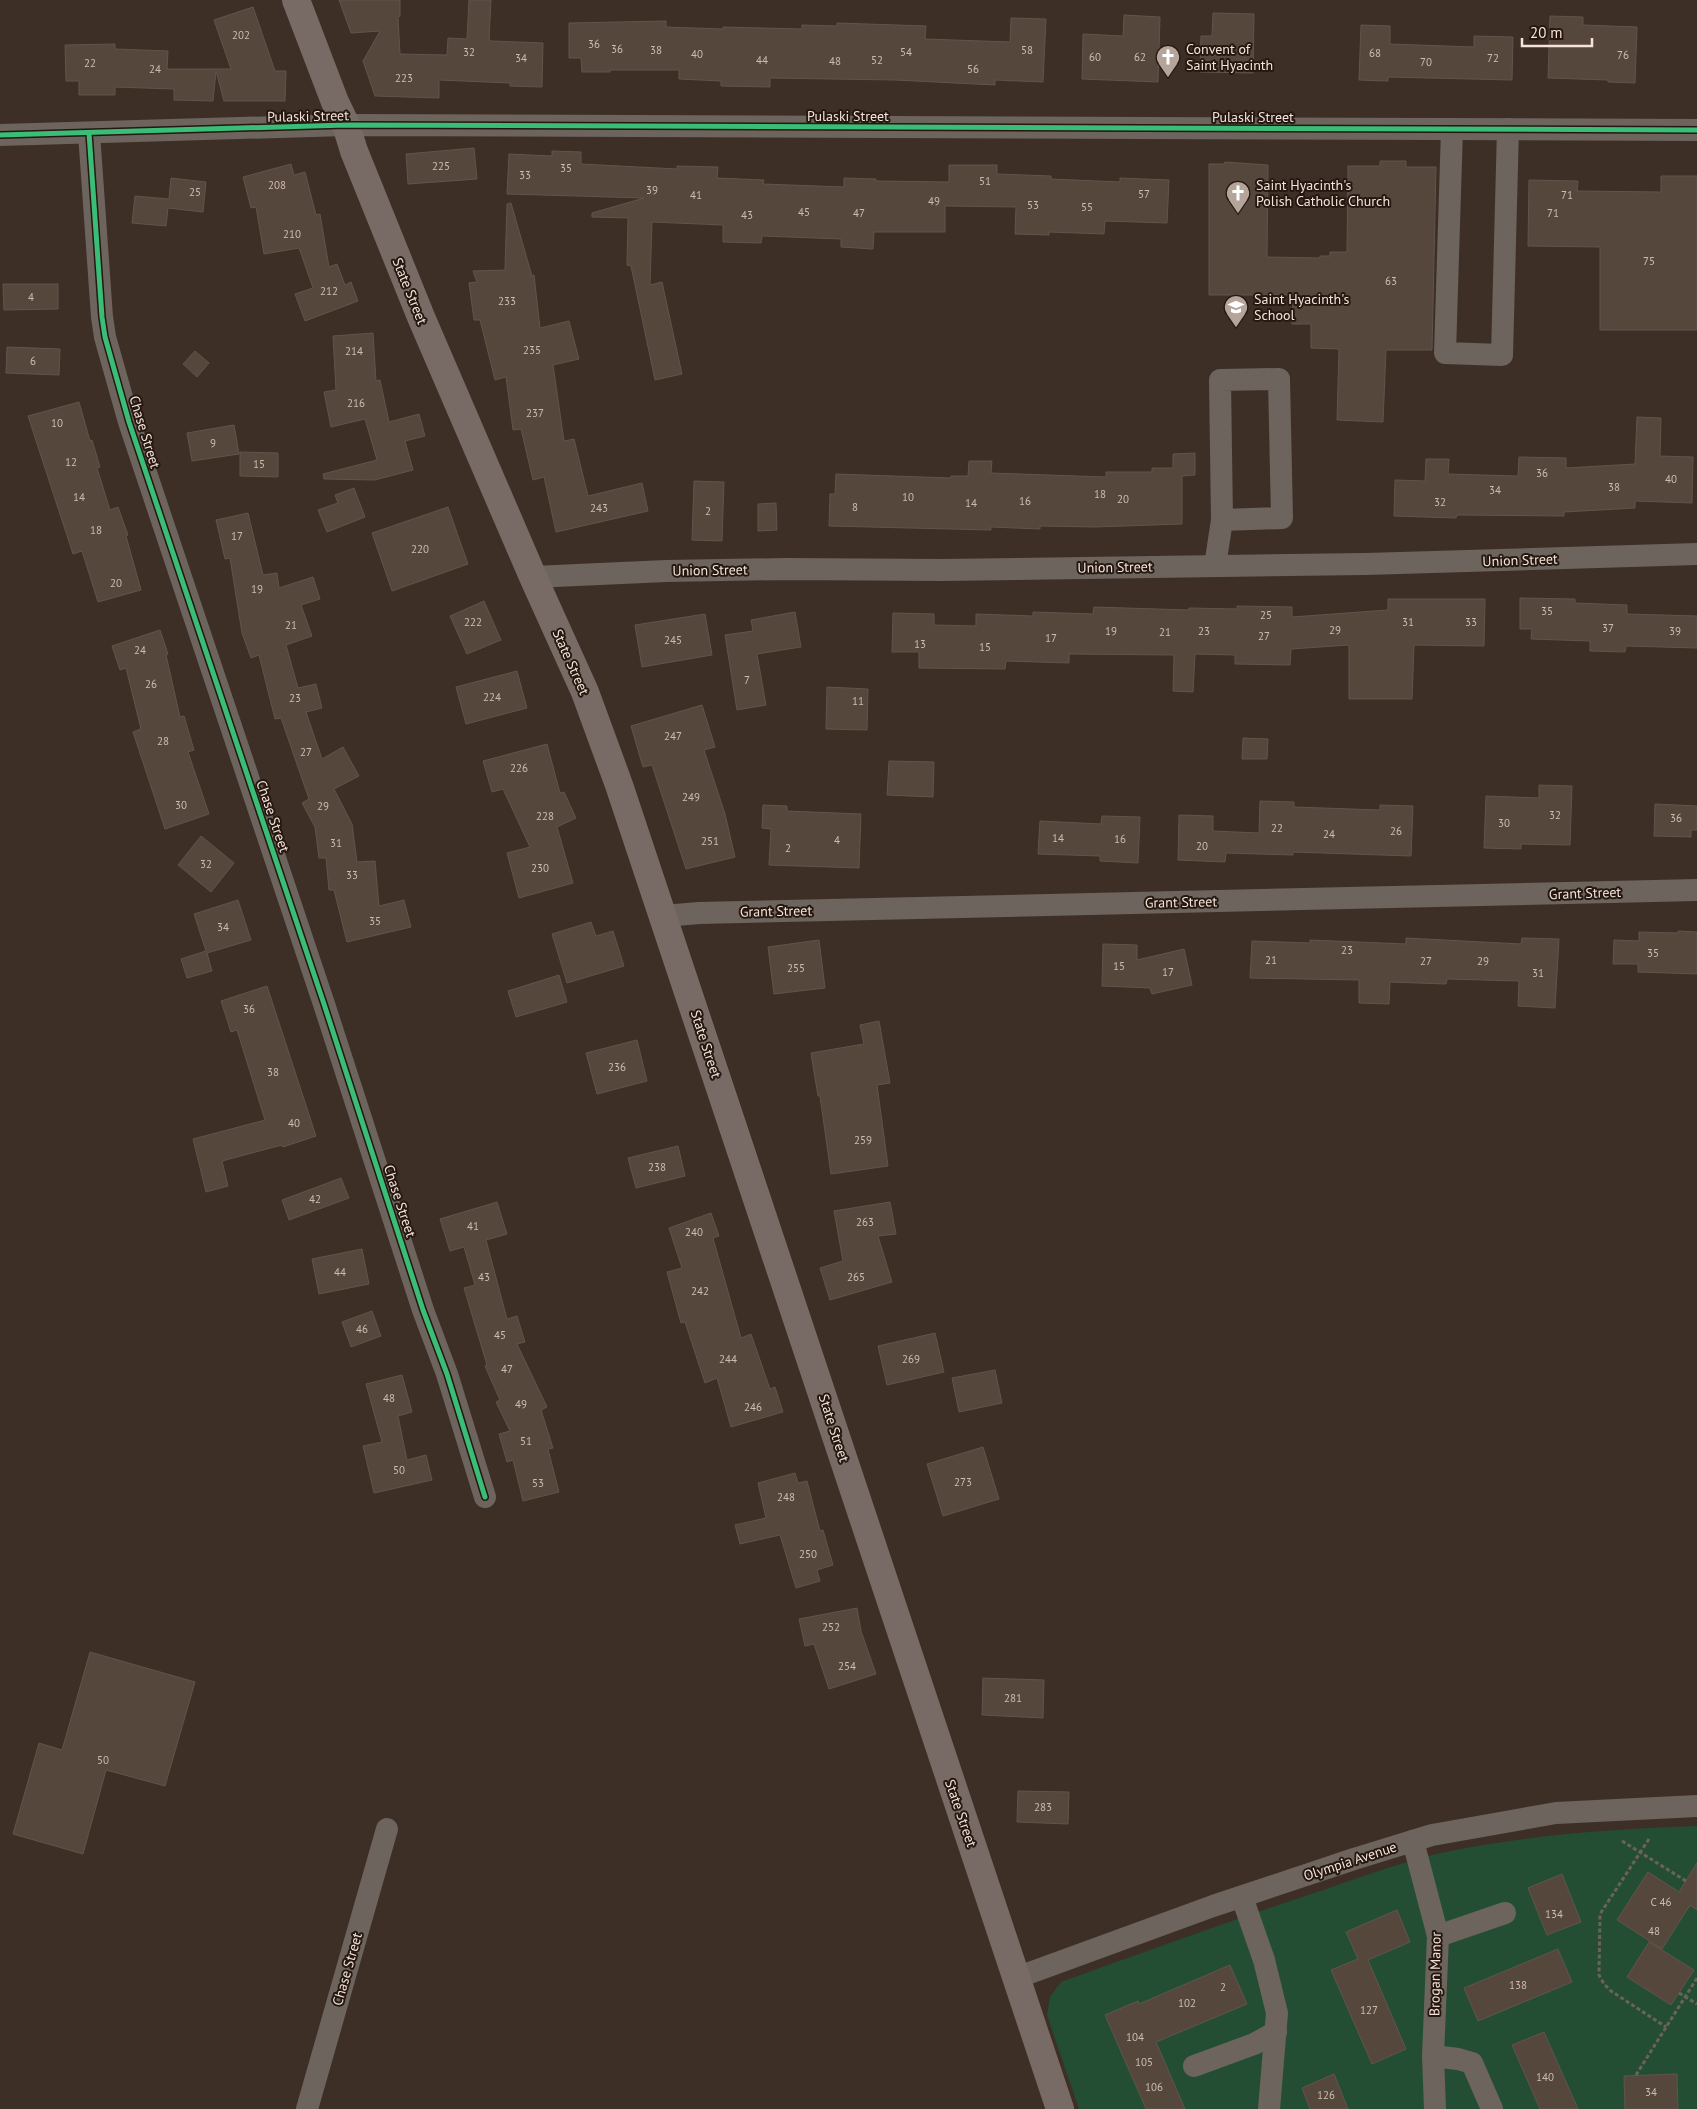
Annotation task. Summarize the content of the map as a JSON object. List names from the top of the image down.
{
  "streets": {
    "main road": ["State Street"],
    "street": [
      "Pulaski Street",
      "Chase Street",
      "Union Street",
      "Grant Street",
      "Olympia Avenue",
      "Brogan Manor"
    ]
  },
  "crossings": [
    ["Pulaski Street", "State Street"],
    ["Pulaski Street", "Chase Street"],
    ["State Street", "Union Street"],
    ["State Street", "Grant Street"],
    ["State Street", "Olympia Avenue"],
    ["Olympia Avenue", "Brogan Manor"]
  ],
  "places": {
    "church": ["Convent of Saint Hyacinth", "Saint Hyacinth's Polish Catholic Church"],
    "school or university": ["Saint Hyacinth's School"]
  },
  "house_numbers": [
    "202",
    "36",
    "36",
    "38",
    "58",
    "32",
    "54",
    "68",
    "40",
    "76",
    "60",
    "62",
    "34",
    "72",
    "44",
    "52",
    "48",
    "70",
    "22",
    "24",
    "56",
    "223",
    "225",
    "35",
    "33",
    "51",
    "208",
    "39",
    "25",
    "57",
    "41",
    "71",
    "49",
    "53",
    "55",
    "45",
    "47",
    "71",
    "43",
    "210",
    "75",
    "63",
    "212",
    "4",
    "233",
    "235",
    "214",
    "6",
    "216",
    "237",
    "10",
    "9",
    "12",
    "15",
    "36",
    "40",
    "38",
    "34",
    "18",
    "14",
    "10",
    "20",
    "16",
    "32",
    "14",
    "8",
    "243",
    "2",
    "18",
    "17",
    "220",
    "20",
    "19",
    "35",
    "25",
    "222",
    "31",
    "33",
    "21",
    "37",
    "29",
    "19",
    "23",
    "39",
    "21",
    "27",
    "17",
    "245",
    "13",
    "15",
    "24",
    "7",
    "26",
    "224",
    "23",
    "11",
    "247",
    "28",
    "27",
    "226",
    "249",
    "30",
    "29",
    "32",
    "228",
    "36",
    "30",
    "22",
    "26",
    "24",
    "14",
    "16",
    "4",
    "251",
    "31",
    "20",
    "2",
    "32",
    "230",
    "33",
    "35",
    "34",
    "23",
    "35",
    "21",
    "27",
    "29",
    "15",
    "255",
    "17",
    "31",
    "36",
    "236",
    "38",
    "40",
    "259",
    "238",
    "42",
    "263",
    "41",
    "240",
    "44",
    "43",
    "265",
    "242",
    "46",
    "45",
    "244",
    "269",
    "47",
    "48",
    "49",
    "246",
    "51",
    "50",
    "273",
    "53",
    "248",
    "250",
    "252",
    "254",
    "281",
    "50",
    "283",
    "C 46",
    "134",
    "48",
    "138",
    "2",
    "102",
    "127",
    "104",
    "105",
    "140",
    "106",
    "34",
    "126"
  ],
  "scale_bar": "20 m"
}
